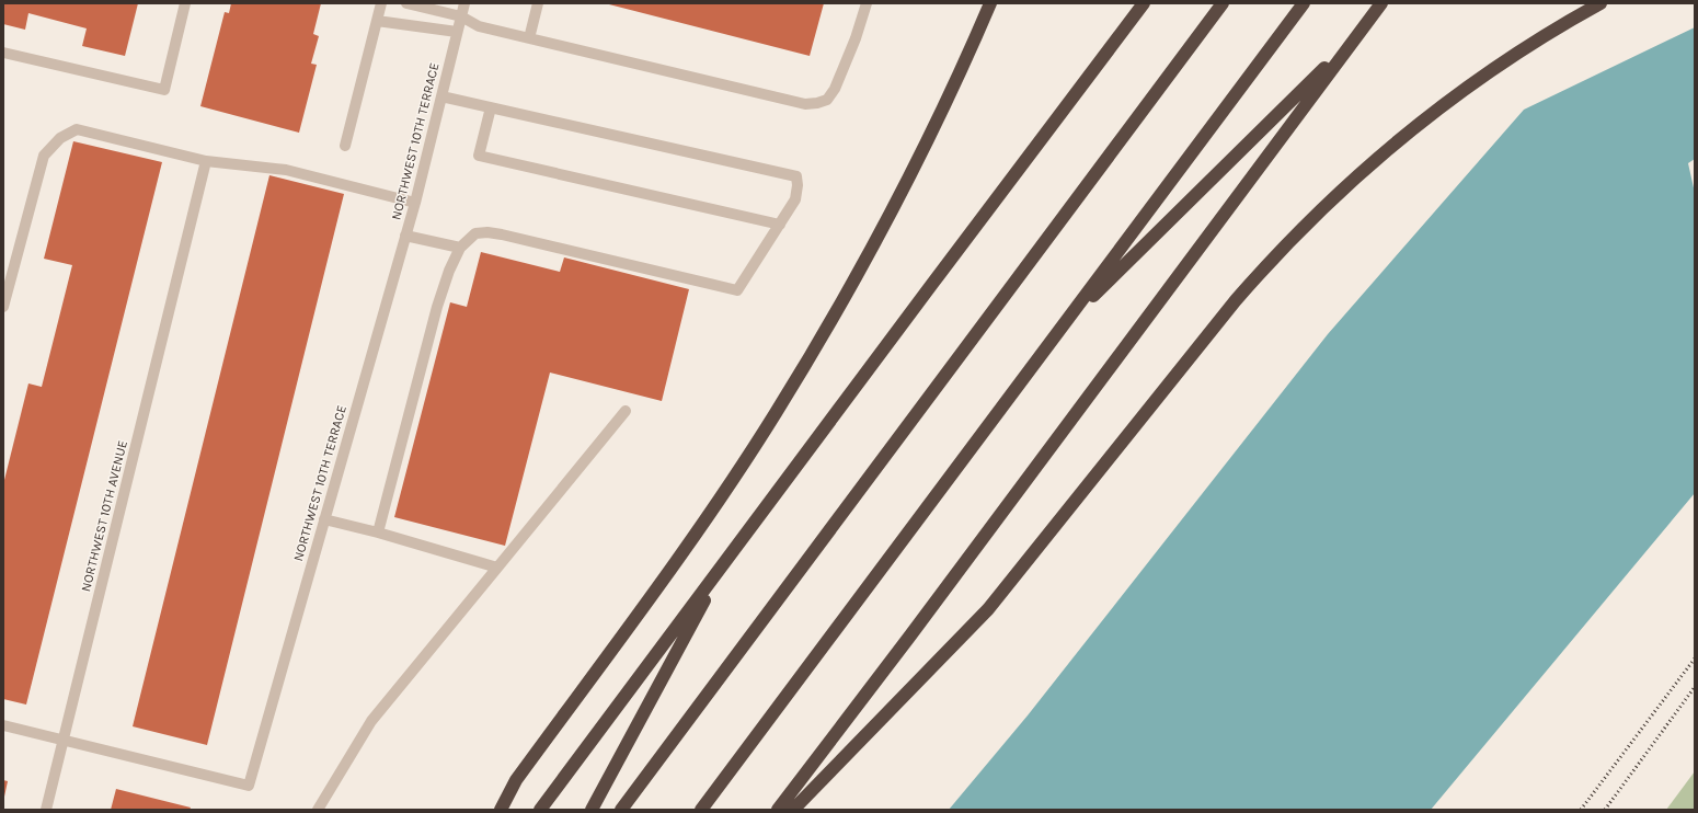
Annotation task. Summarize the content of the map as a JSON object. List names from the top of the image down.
{
  "streets": {
    "street": ["NORTHWEST 10TH TERRACE", "NORTHWEST 10TH AVENUE"]
  },
  "crossings": [
    ["NORTHWEST 10TH TERRACE", "NORTHWEST 10TH AVENUE"]
  ]
}
